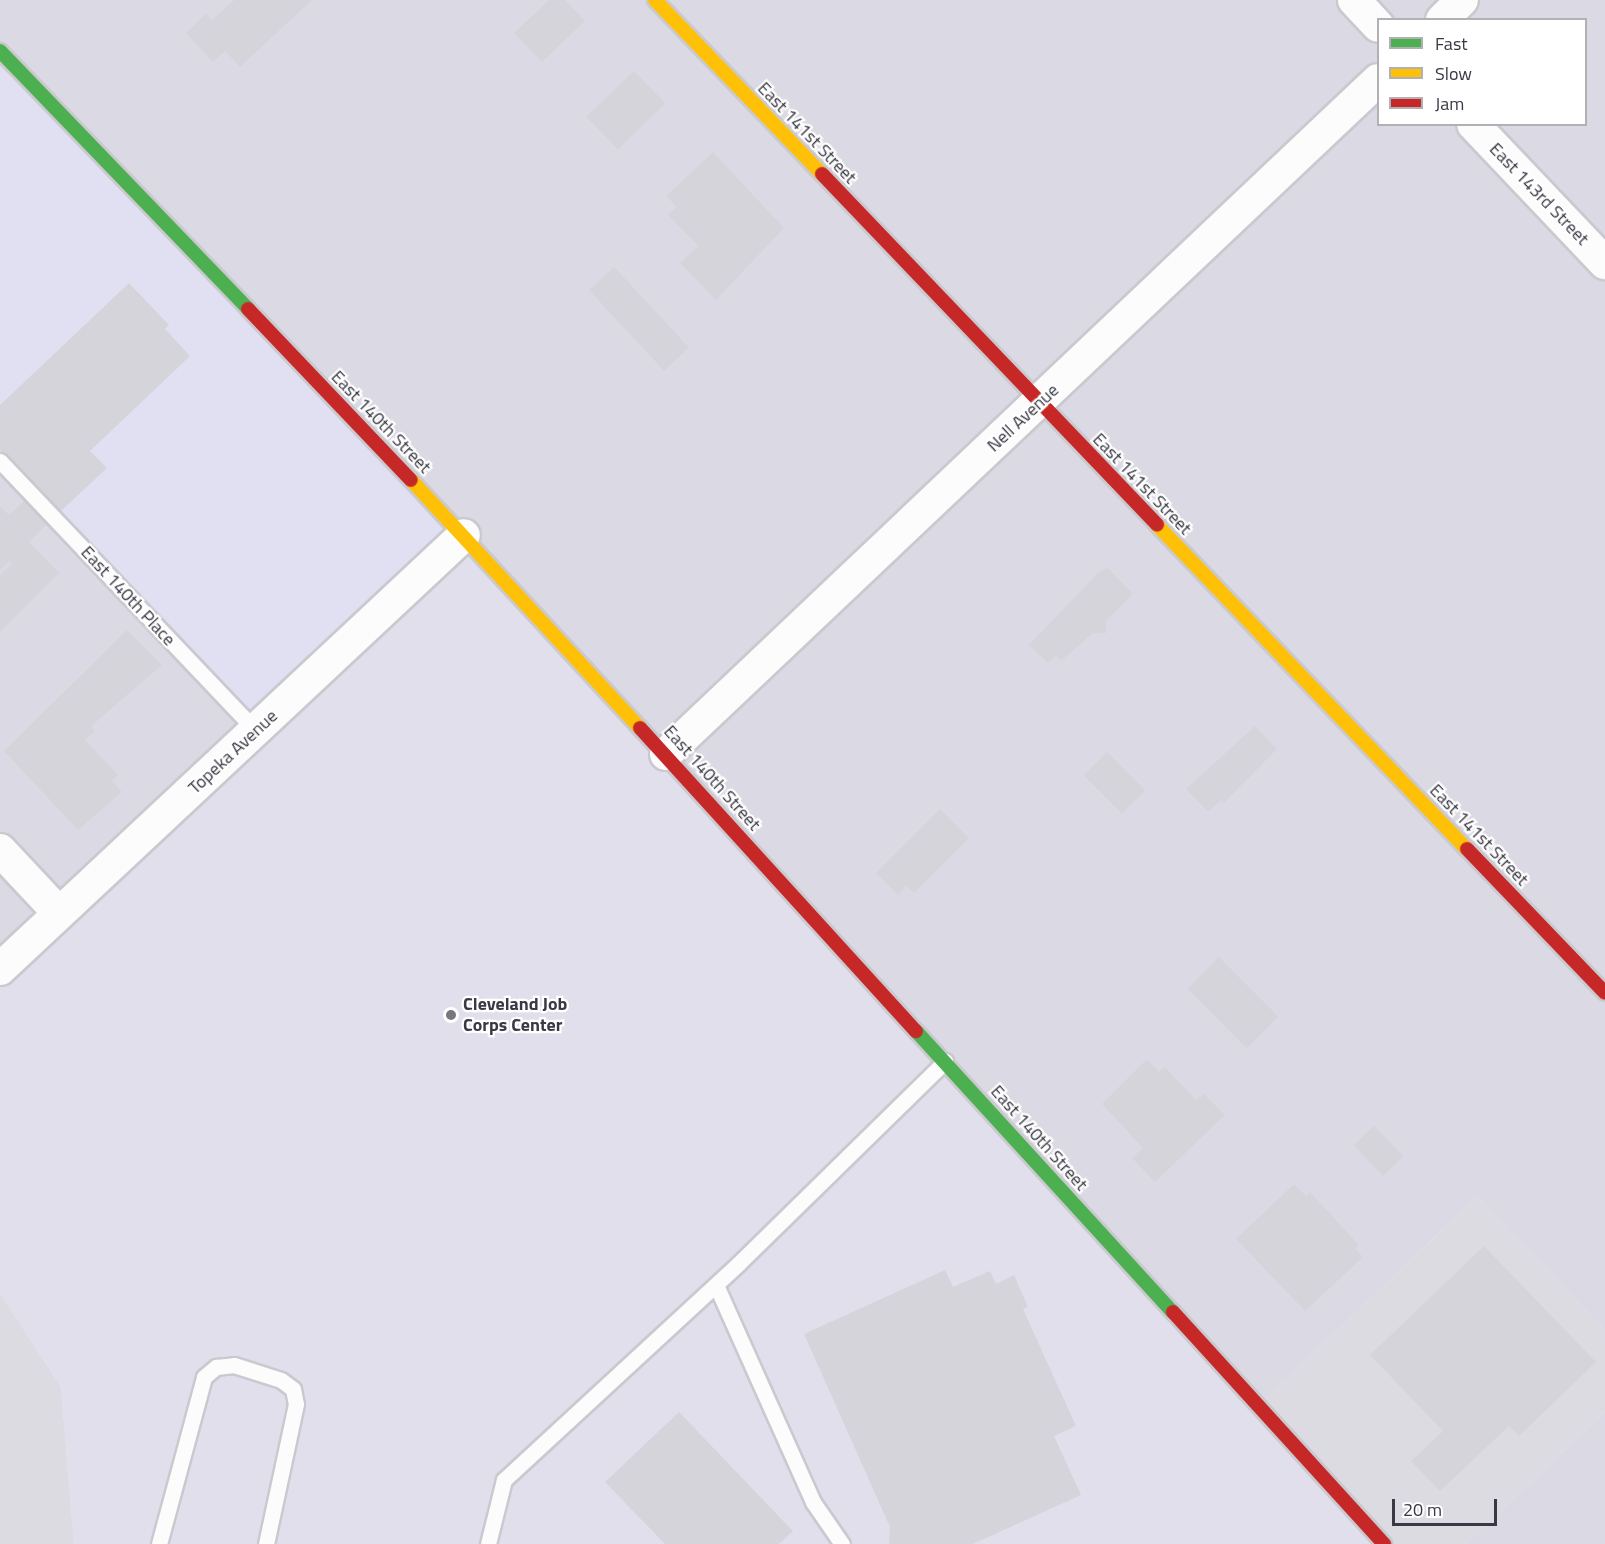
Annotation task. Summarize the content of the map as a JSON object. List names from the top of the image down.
{
  "streets": {
    "street": [
      "East 141st Street",
      "East 143rd Street",
      "Nell Avenue",
      "East 140th Street",
      "Topeka Avenue"
    ],
    "lane": ["East 140th Place"]
  },
  "crossings": [
    ["East 141st Street", "Nell Avenue"],
    ["Nell Avenue", "East 140th Street"],
    ["East 140th Street", "Topeka Avenue"],
    ["East 140th Place", "Topeka Avenue"]
  ],
  "places": ["Cleveland Job Corps Center"],
  "legend": ["Fast", "Slow", "Jam"],
  "scale_bar": "20 m"
}
